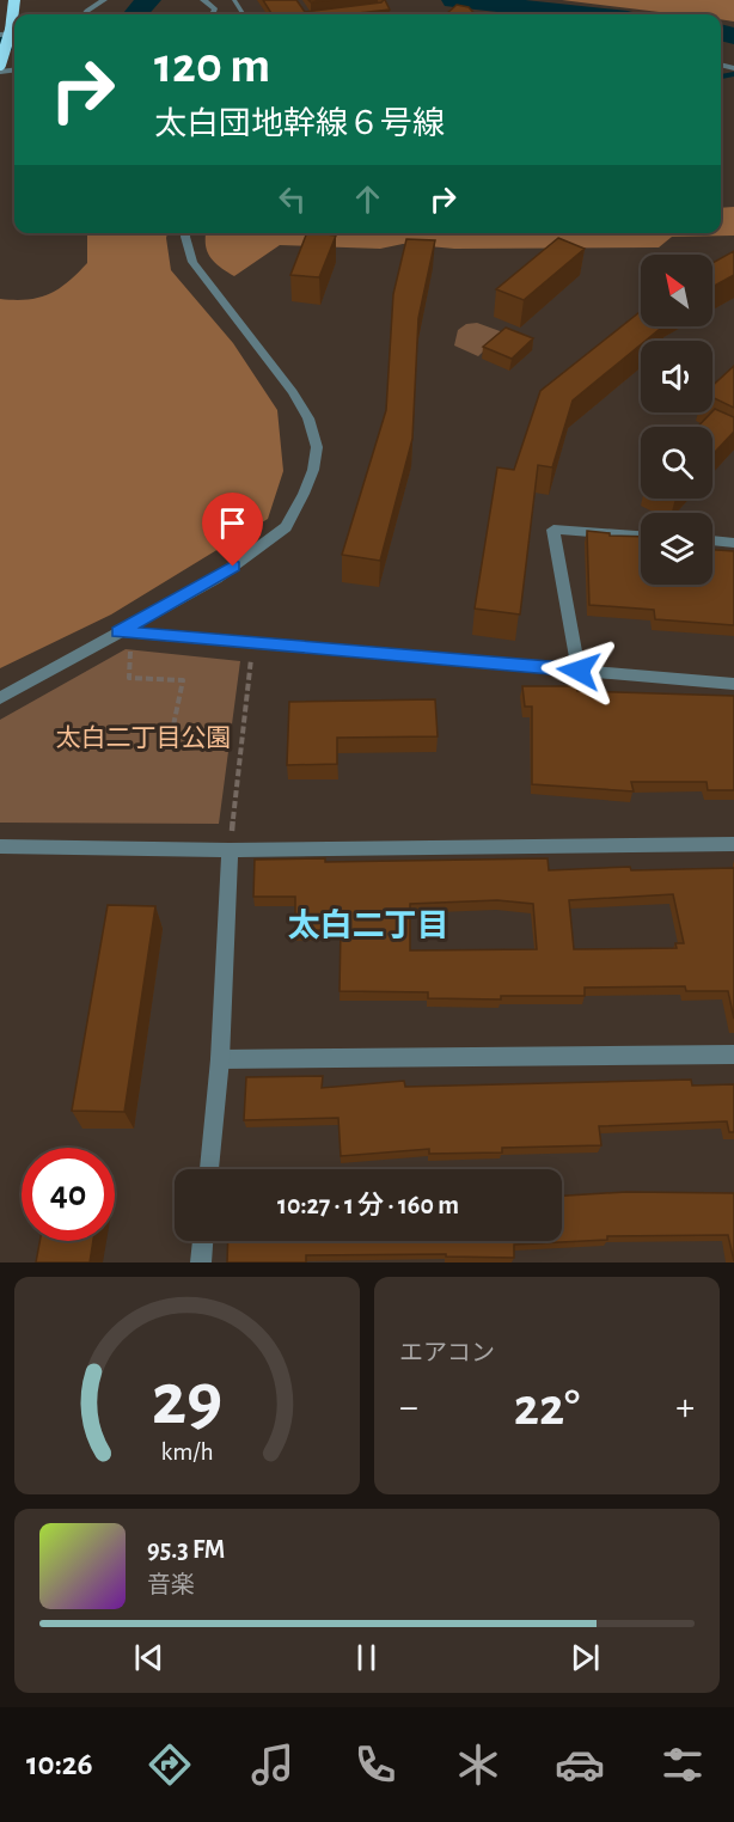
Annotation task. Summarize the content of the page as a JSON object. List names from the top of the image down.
{
  "districts": ["太白二丁目"],
  "parks": ["太白二丁目公園"],
  "north": "top left",
  "page": {
    "turn": ["120 m", "太白団地幹線６号線"],
    "limit": "40",
    "trip": "10:27 · 1 分 · 160 m",
    "tile": "エアコン",
    "heat": ["−", "22°", "+"],
    "song": ["95.3 FM", "音楽"],
    "tabs": "10:26",
    "gauge": ["29", "km/h"]
  }
}
